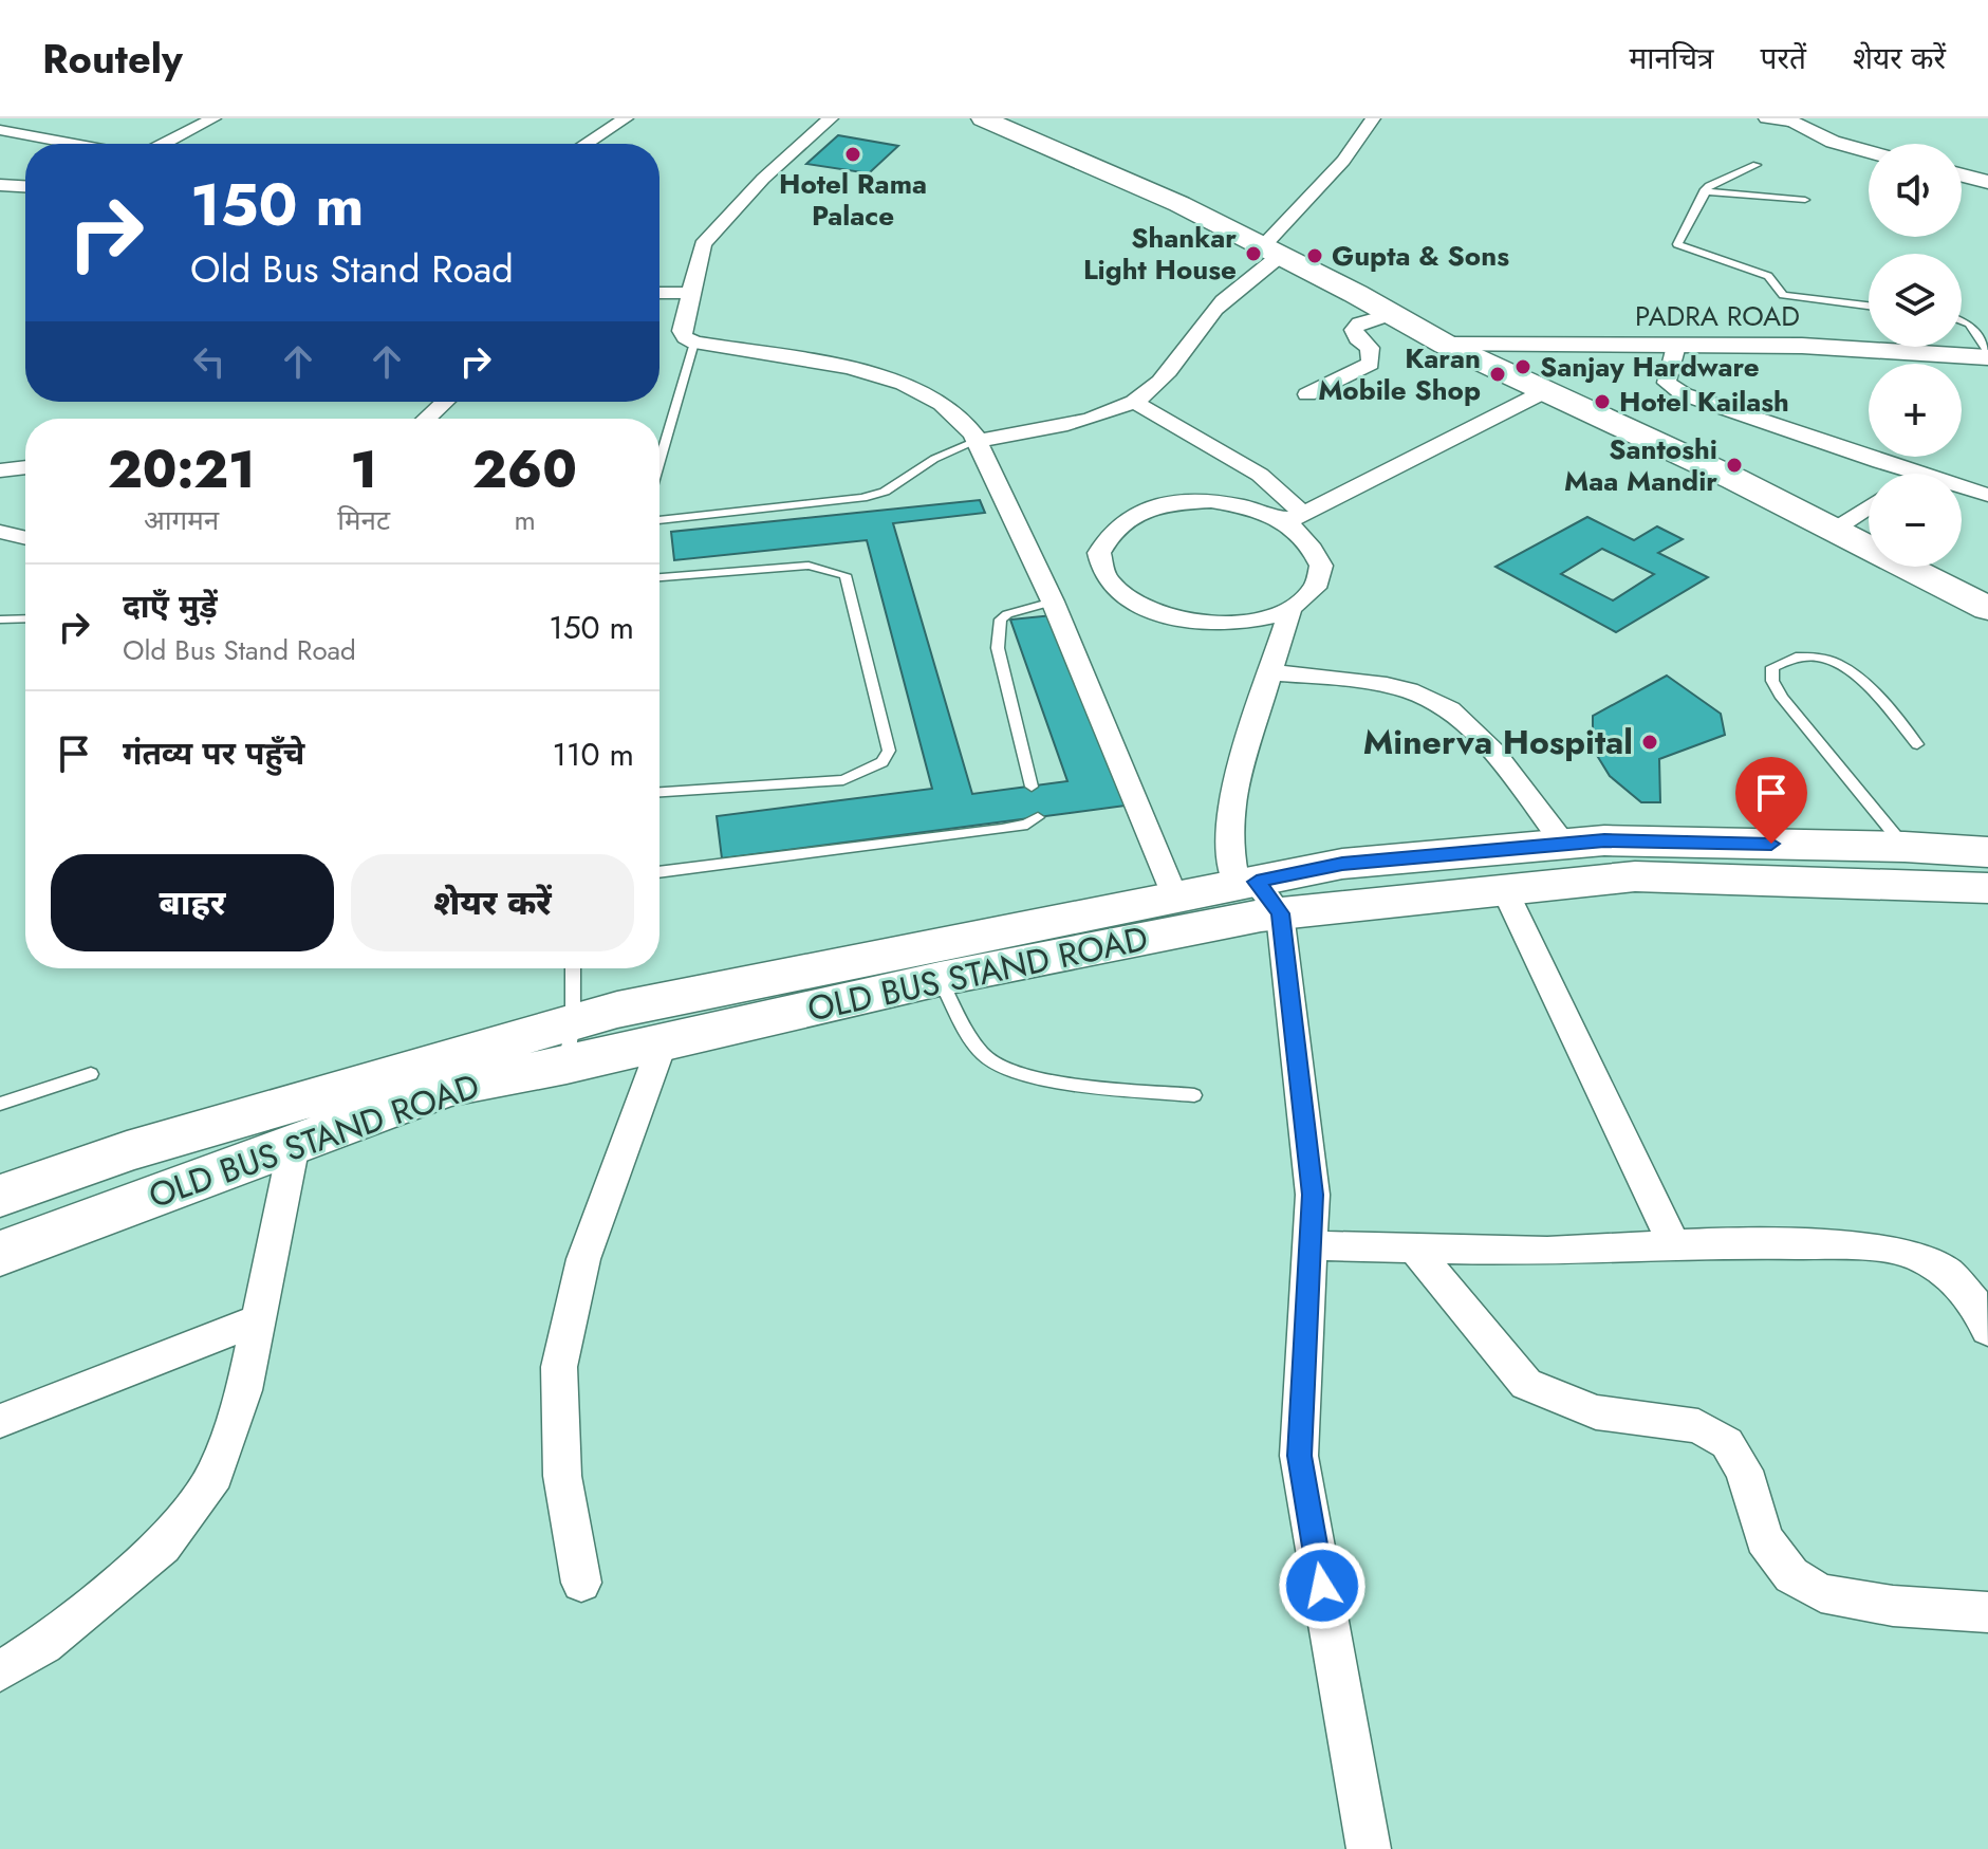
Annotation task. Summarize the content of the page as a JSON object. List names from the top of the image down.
{
  "streets": {
    "main road": ["OLD BUS STAND ROAD"],
    "street": ["PADRA ROAD"]
  },
  "places": [
    "Hotel Rama Palace",
    "Shankar Light House",
    "Gupta & Sons",
    "Sanjay Hardware",
    "Karan Mobile Shop",
    "Hotel Kailash",
    "Santoshi Maa Mandir",
    "Minerva Hospital"
  ],
  "page": {
    "header": "Routely",
    "nav": ["मानचित्र", "परतें", "शेयर करें"],
    "map_buttons": ["+", "−"],
    "turn": ["150 m", "Old Bus Stand Road"],
    "eta": [
      "20:21",
      "आगमन",
      "1",
      "मिनट",
      "260",
      "m"
    ],
    "list": [
      {
        "name": "दाएँ मुड़ें",
        "note": "Old Bus Stand Road",
        "value": "150 m"
      },
      {
        "name": "गंतव्य पर पहुँचे",
        "value": "110 m"
      }
    ],
    "buttons": ["बाहर", "शेयर करें"]
  }
}
